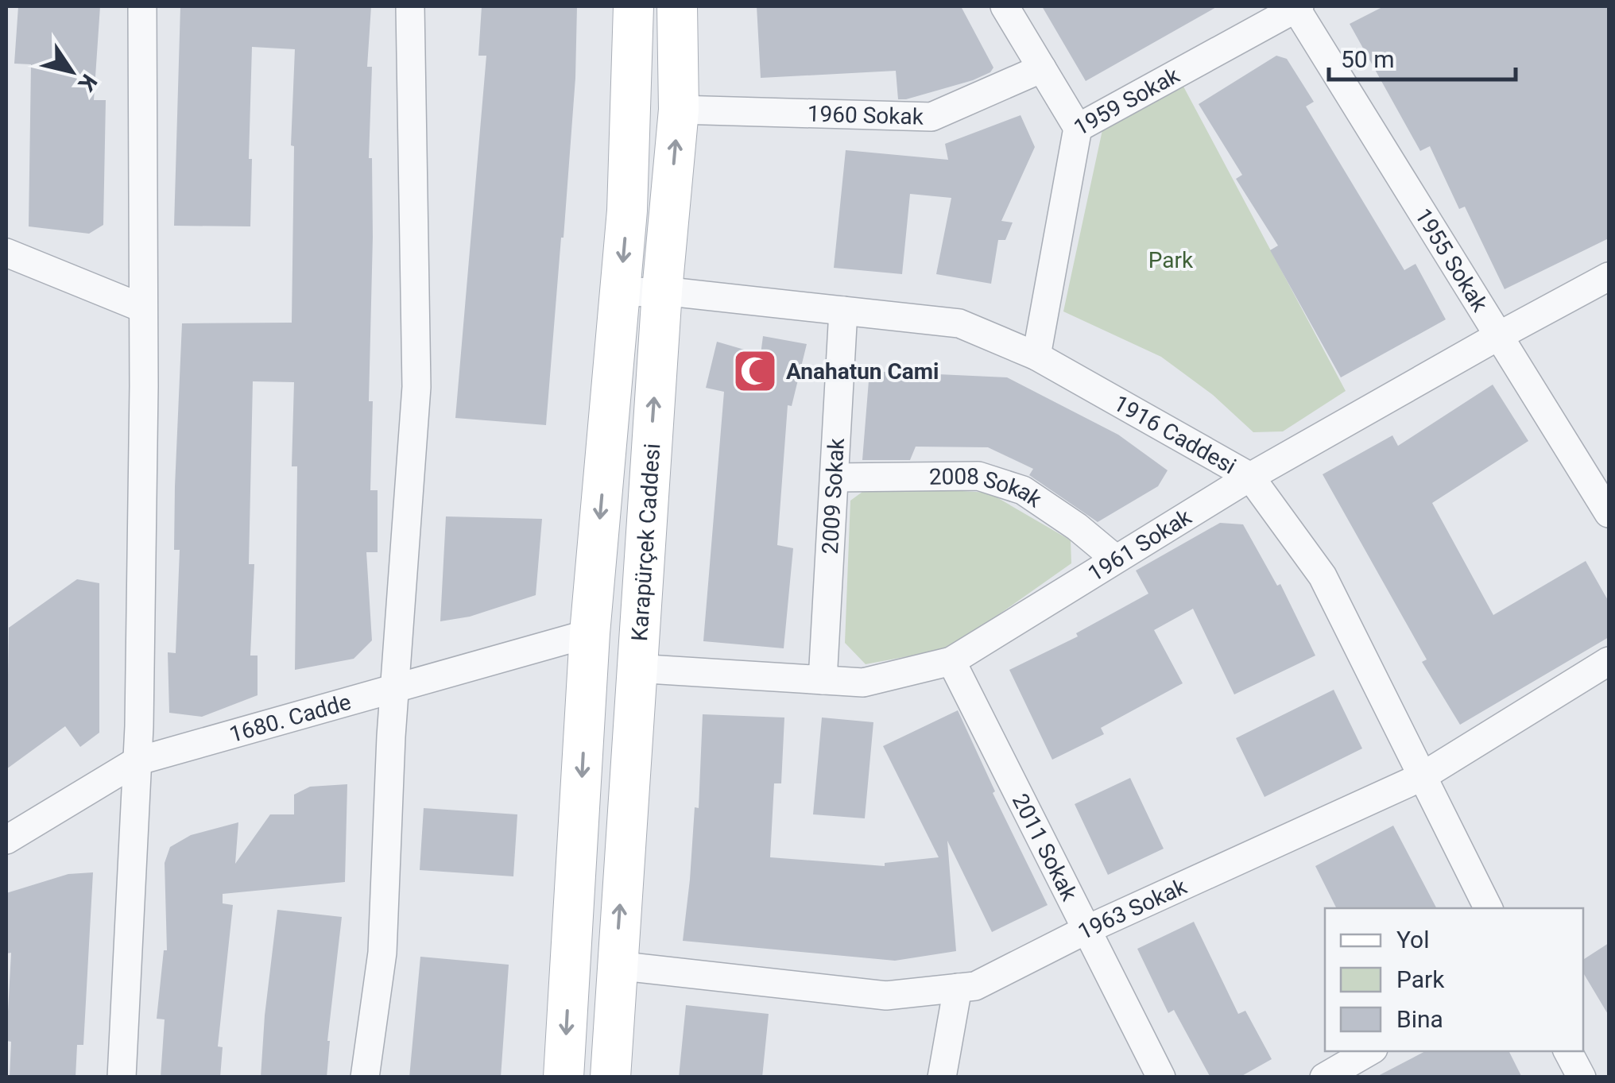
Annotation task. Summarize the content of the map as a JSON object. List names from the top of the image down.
{
  "streets": {
    "main road": ["Karapürçek Caddesi"],
    "street": [
      "1959 Sokak",
      "1960 Sokak",
      "1955 Sokak",
      "1916 Caddesi",
      "2008 Sokak",
      "2009 Sokak",
      "1961 Sokak",
      "1680. Cadde",
      "2011 Sokak",
      "1963 Sokak"
    ]
  },
  "crossings": [
    ["1959 Sokak", "1955 Sokak"],
    ["1959 Sokak", "1916 Caddesi"],
    ["1960 Sokak", "Karapürçek Caddesi"],
    ["1955 Sokak", "1961 Sokak"],
    ["1916 Caddesi", "2009 Sokak"],
    ["1916 Caddesi", "Karapürçek Caddesi"],
    ["1916 Caddesi", "1961 Sokak"],
    ["1916 Caddesi", "1963 Sokak"],
    ["2008 Sokak", "2009 Sokak"],
    ["2008 Sokak", "1961 Sokak"],
    ["2009 Sokak", "1961 Sokak"],
    ["Karapürçek Caddesi", "1961 Sokak"],
    ["Karapürçek Caddesi", "1680. Cadde"],
    ["Karapürçek Caddesi", "1963 Sokak"],
    ["1961 Sokak", "2011 Sokak"],
    ["2011 Sokak", "1963 Sokak"]
  ],
  "parks": ["Park"],
  "places": {
    "mosque": ["Anahatun Cami"]
  },
  "legend": ["Yol", "Park", "Bina"],
  "scale_bar": "50 m",
  "north": "bottom right"
}
